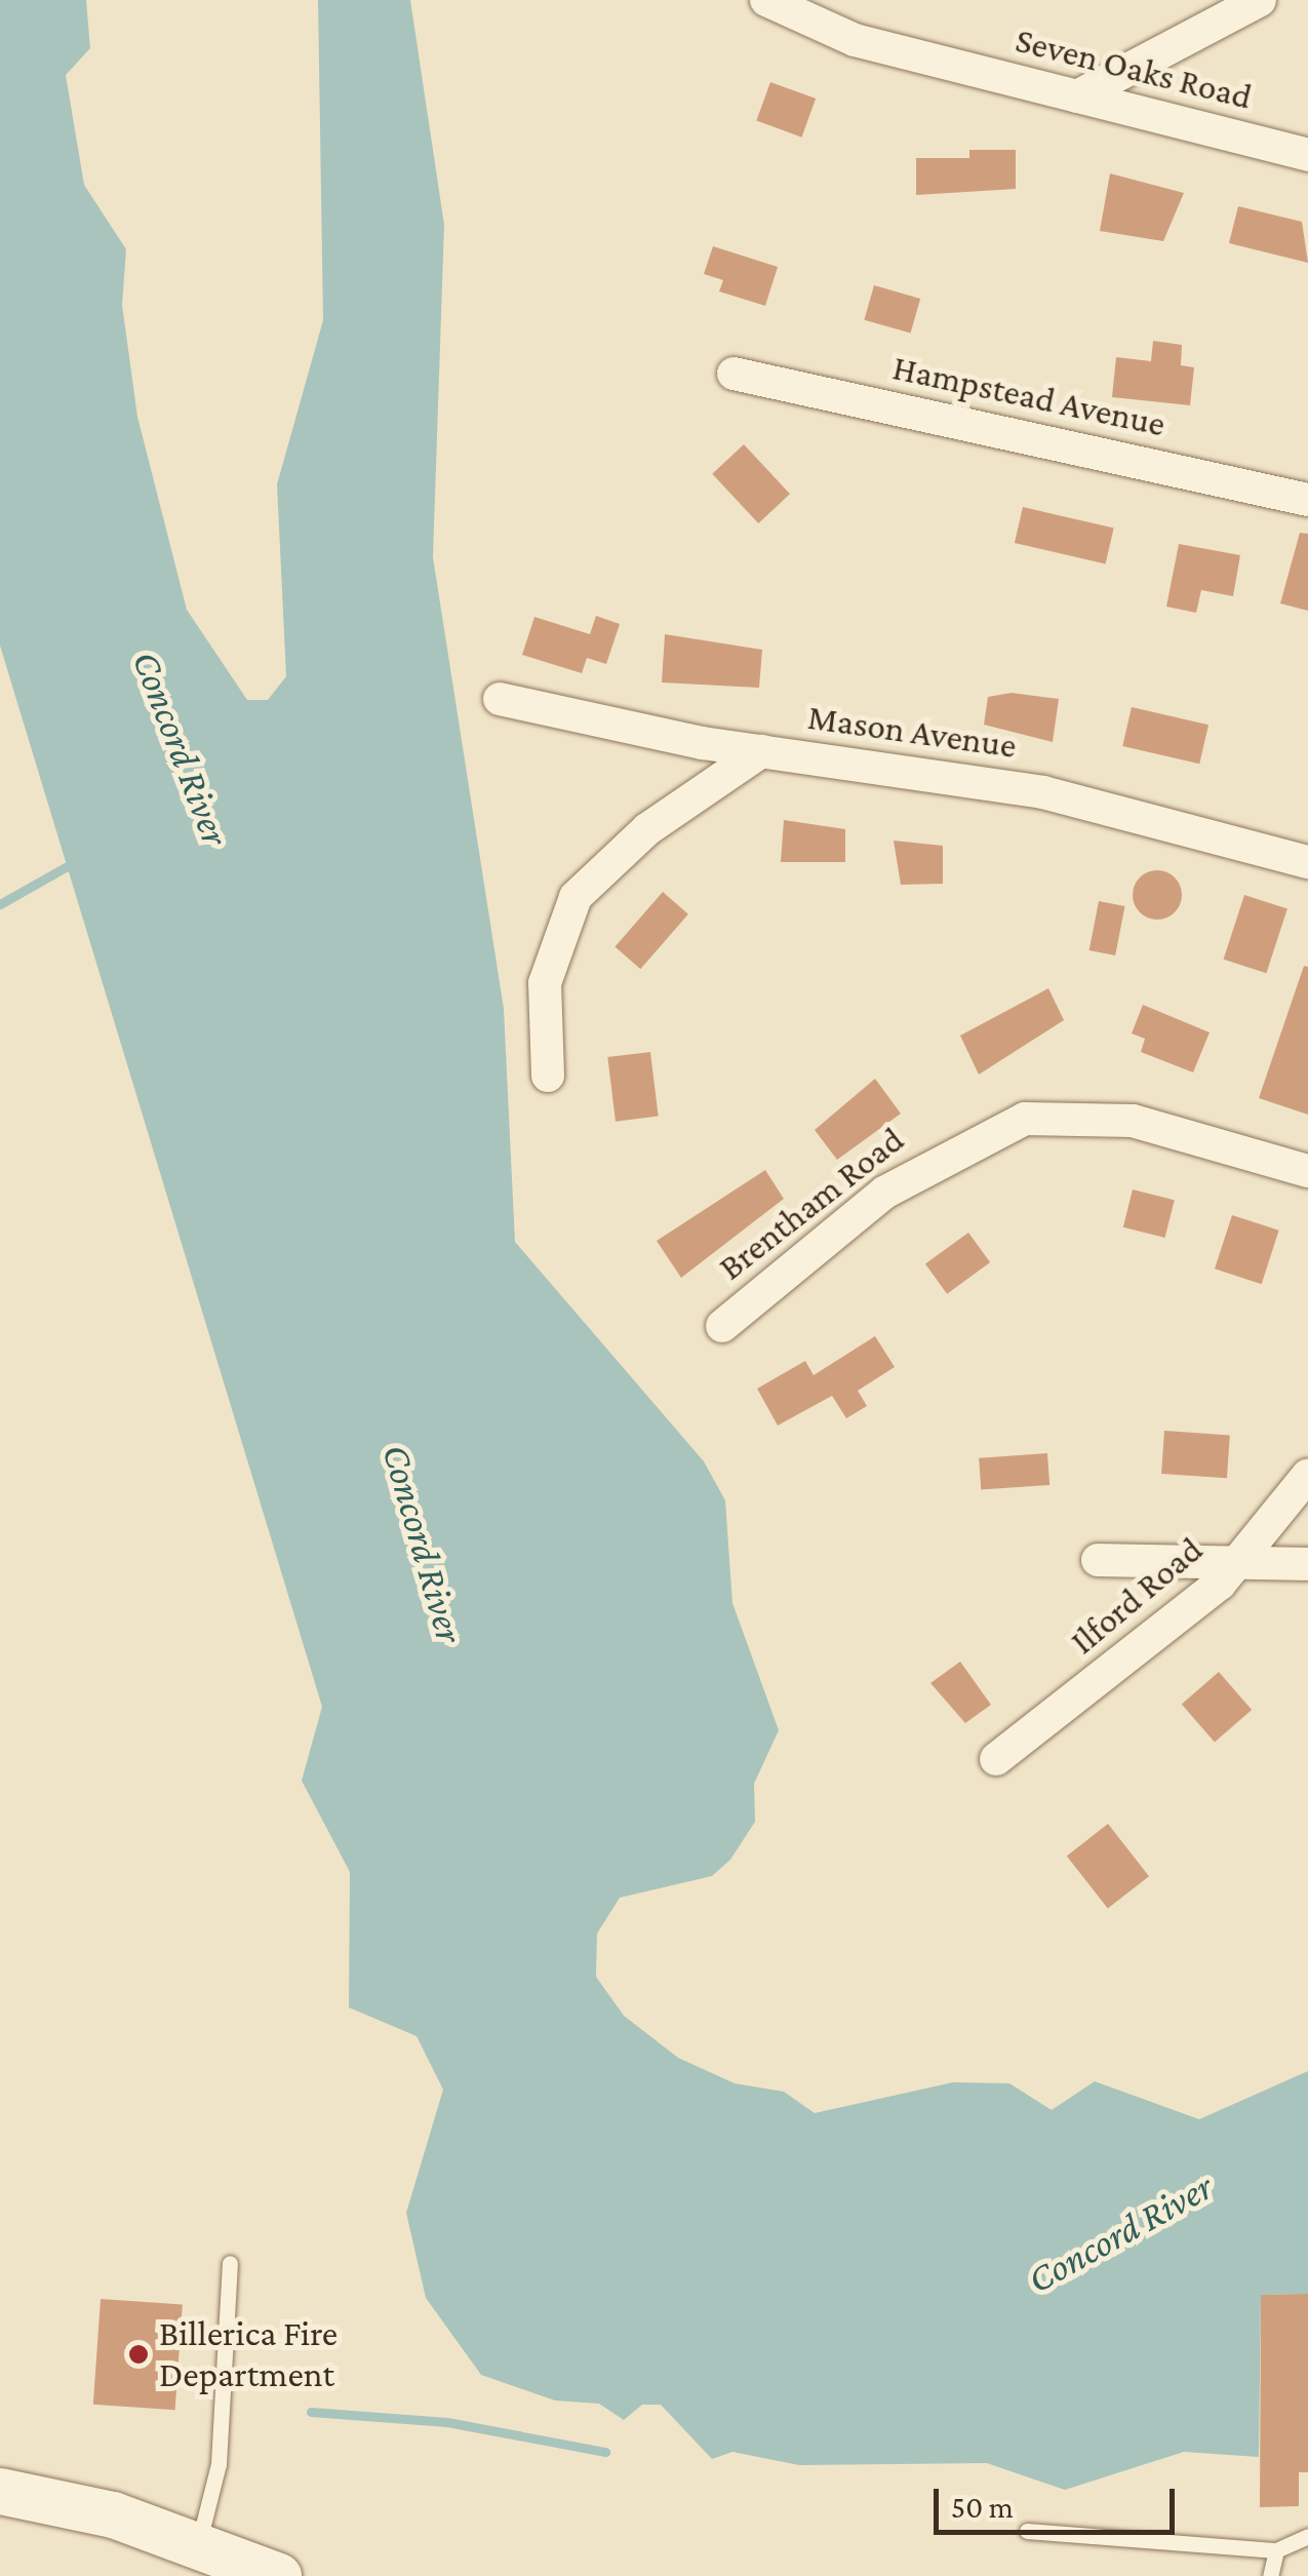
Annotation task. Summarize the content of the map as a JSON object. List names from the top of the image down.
{
  "streets": {
    "street": [
      "Seven Oaks Road",
      "Hampstead Avenue",
      "Mason Avenue",
      "Brentham Road",
      "Ilford Road"
    ]
  },
  "water": ["Concord River"],
  "places": ["Billerica Fire Department"],
  "scale_bar": "50 m"
}
